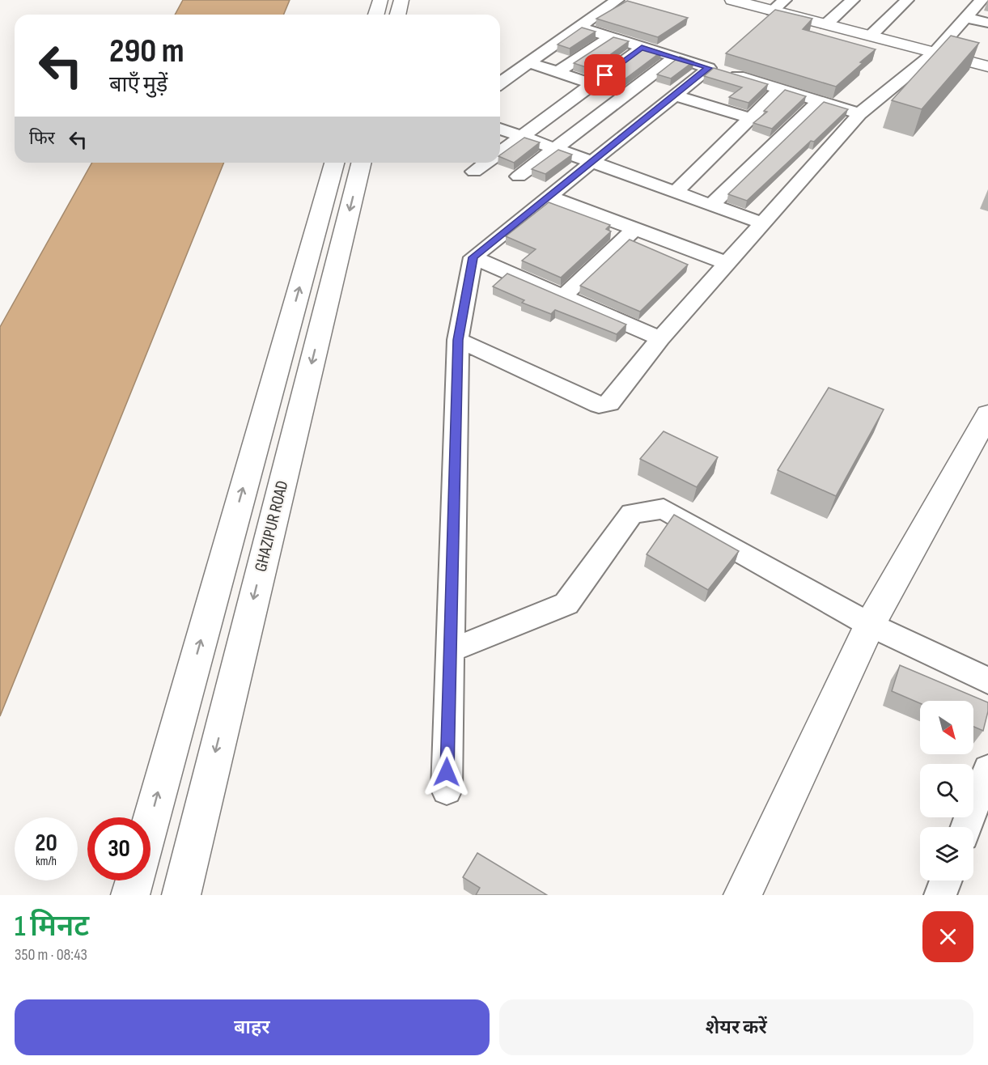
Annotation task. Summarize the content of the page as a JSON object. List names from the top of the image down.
{
  "streets": {
    "main road": ["GHAZIPUR ROAD"]
  },
  "north": "bottom right",
  "page": {
    "turn": ["290 m", "बाएँ मुड़ें"],
    "then": "फिर",
    "speed": "20 km/h",
    "limit": "30",
    "heading": ["1 मिनट", "350 m · 08:43"],
    "buttons": ["बाहर", "शेयर करें"]
  }
}
